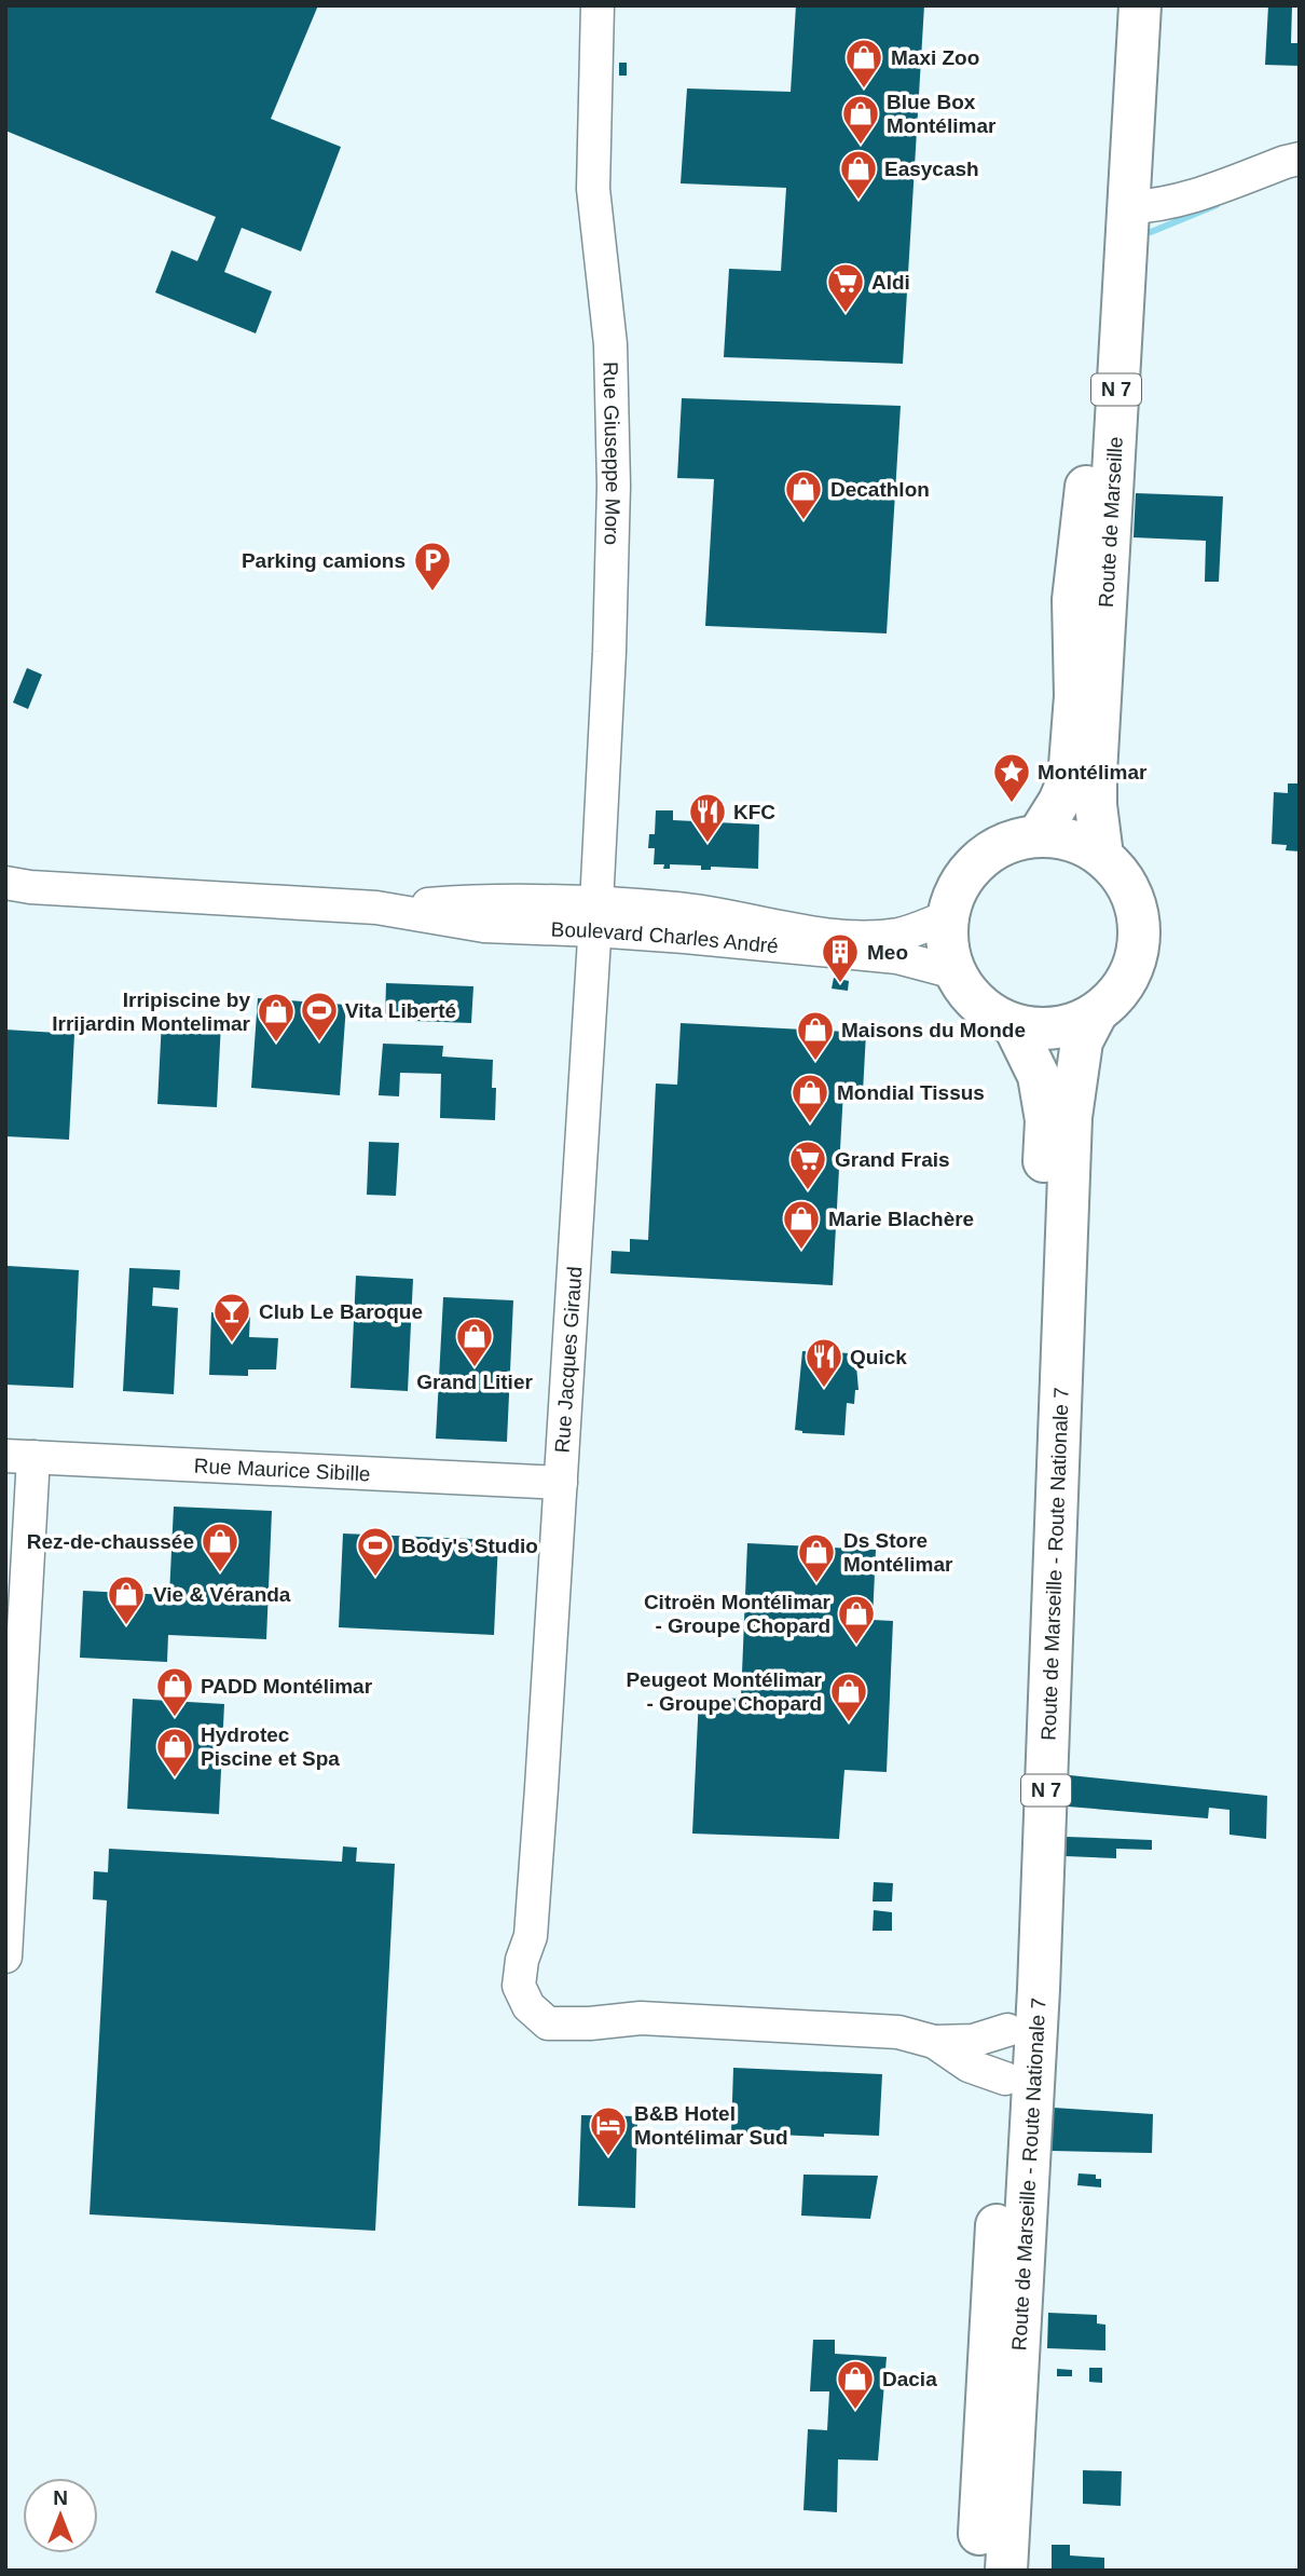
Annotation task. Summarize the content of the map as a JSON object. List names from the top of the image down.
{
  "streets": {
    "main road": ["N 7", "Route de Marseille", "Route de Marseille - Route Nationale 7"],
    "street": [
      "Rue Giuseppe Moro",
      "Boulevard Charles André",
      "Rue Jacques Giraud",
      "Rue Maurice Sibille"
    ]
  },
  "crossings": [
    ["Rue Giuseppe Moro", "Boulevard Charles André"],
    ["Rue Giuseppe Moro", "Rue Jacques Giraud"],
    ["Route de Marseille", "Boulevard Charles André"],
    ["Route de Marseille", "Route de Marseille - Route Nationale 7"],
    ["Boulevard Charles André", "Rue Jacques Giraud"],
    ["Boulevard Charles André", "Route de Marseille - Route Nationale 7"],
    ["Rue Jacques Giraud", "Rue Maurice Sibille"]
  ],
  "places": {
    "shop": [
      "Maxi Zoo",
      "Blue Box Montélimar",
      "Easycash",
      "Decathlon",
      "Irripiscine by Irrijardin Montelimar",
      "Maisons du Monde",
      "Mondial Tissus",
      "Marie Blachère",
      "Grand Litier",
      "Rez-de-chaussée",
      "Ds Store Montélimar",
      "Vie & Véranda",
      "Citroën Montélimar - Groupe Chopard",
      "PADD Montélimar",
      "Peugeot Montélimar - Groupe Chopard",
      "Hydrotec Piscine et Spa",
      "Dacia"
    ],
    "supermarket": ["Aldi", "Grand Frais"],
    "parking": ["Parking camions"],
    "place": ["Montélimar"],
    "restaurant": ["KFC", "Quick"],
    "building": ["Meo"],
    "sports": ["Vita Liberté", "Body's Studio"],
    "bar": ["Club Le Baroque"],
    "hotel": ["B&B Hotel Montélimar Sud"]
  },
  "north": "top"
}
